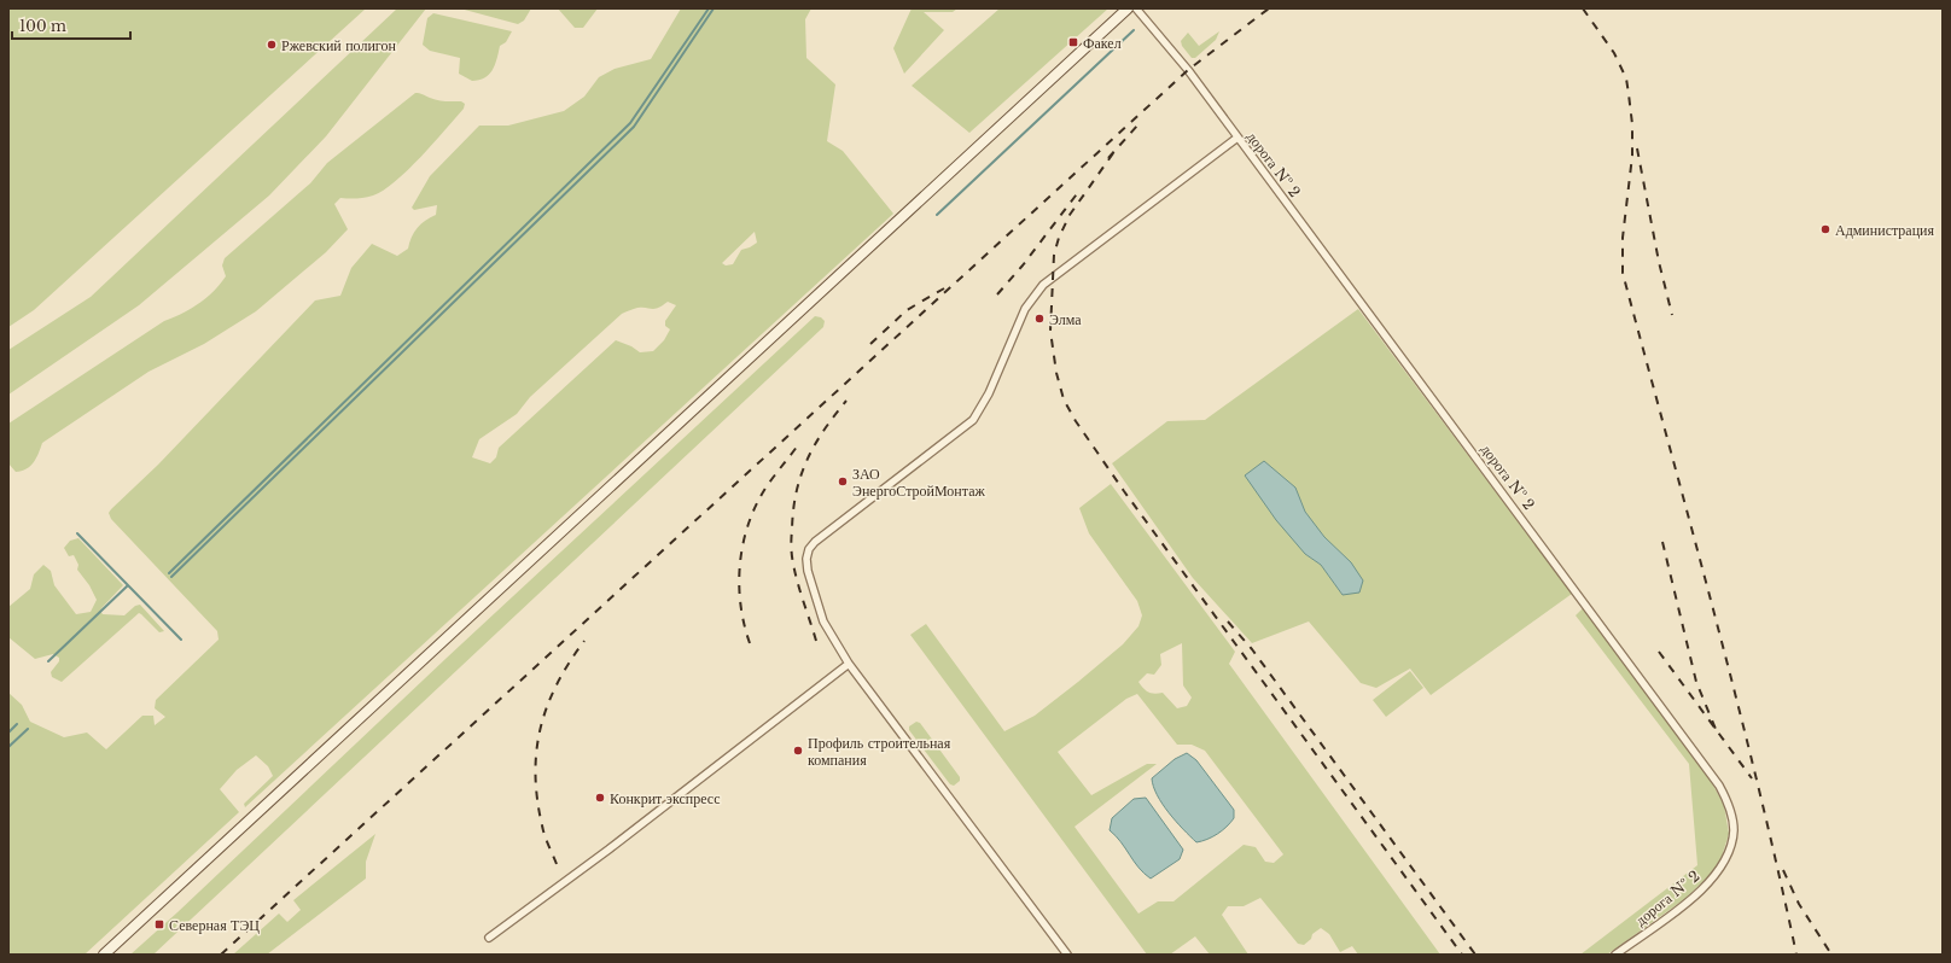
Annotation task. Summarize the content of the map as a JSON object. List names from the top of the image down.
{
  "streets": {
    "street": ["дорога № 2"]
  },
  "places": {
    "transit": ["Факел", "Северная ТЭЦ"],
    "other": [
      "Ржевский полигон",
      "Администрация",
      "Элма",
      "ЗАО ЭнергоСтройМонтаж",
      "Профиль строительная компания",
      "Конкрит экспресс"
    ]
  },
  "scale_bar": "100 m"
}
